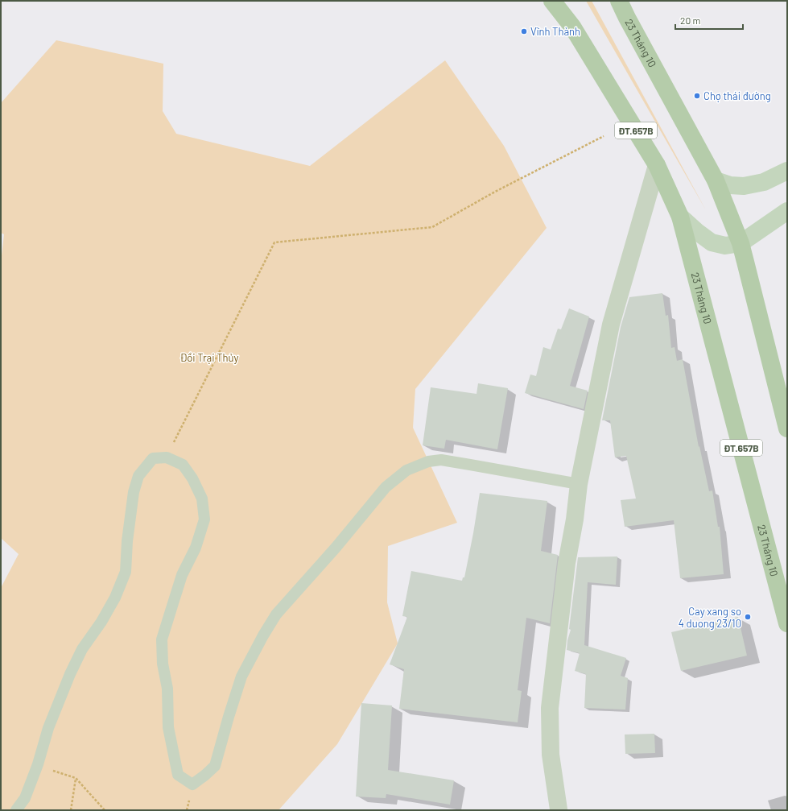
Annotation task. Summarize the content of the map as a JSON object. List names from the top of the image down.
{
  "streets": {
    "main road": ["23 Tháng 10", "ĐT.657B"]
  },
  "parks": ["Đồi Trại Thủy"],
  "places": ["Vĩnh Thành", "Chợ thái đường", "Cay xang so 4 duong 23/10"],
  "scale_bar": "20 m"
}
